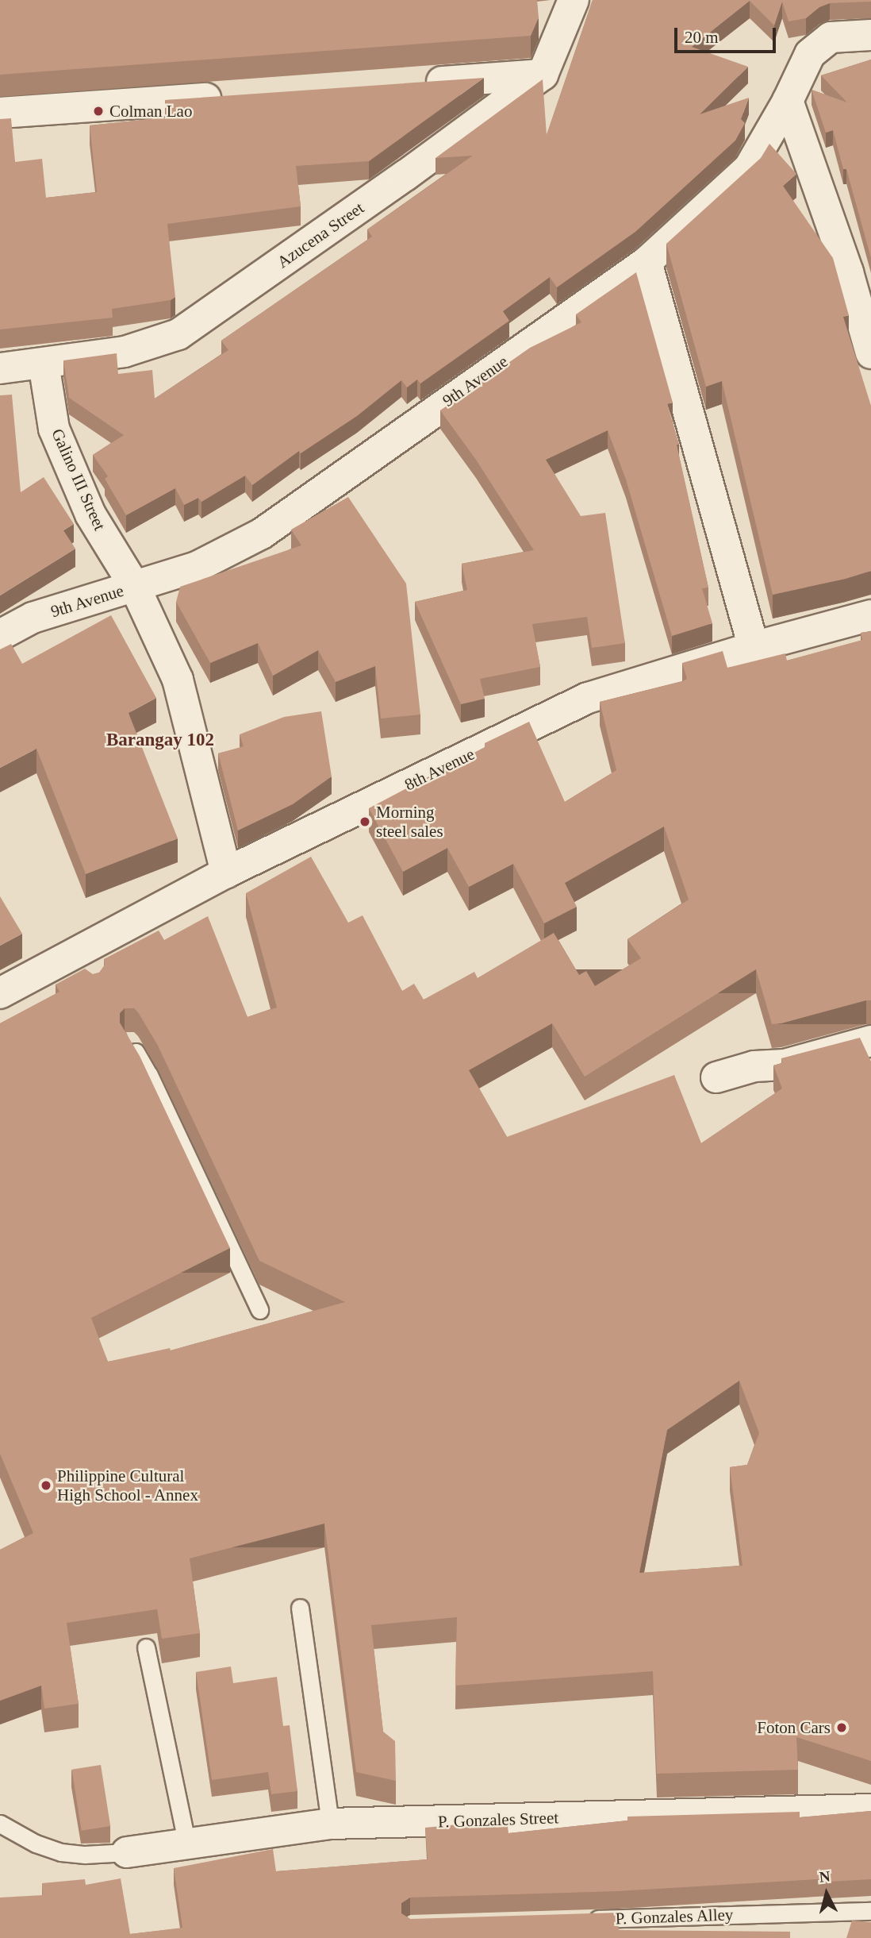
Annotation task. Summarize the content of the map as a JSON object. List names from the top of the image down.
{
  "streets": {
    "street": [
      "Azucena Street",
      "9th Avenue",
      "Galino III Street",
      "8th Avenue",
      "P. Gonzales Street"
    ],
    "lane": ["P. Gonzales Alley"]
  },
  "crossings": [
    ["Azucena Street", "Galino III Street"],
    ["9th Avenue", "Galino III Street"],
    ["Galino III Street", "8th Avenue"]
  ],
  "districts": ["Barangay 102"],
  "places": [
    "Colman Lao",
    "Morning steel sales",
    "Philippine Cultural High School - Annex",
    "Foton Cars"
  ],
  "scale_bar": "20 m",
  "north": "top"
}
